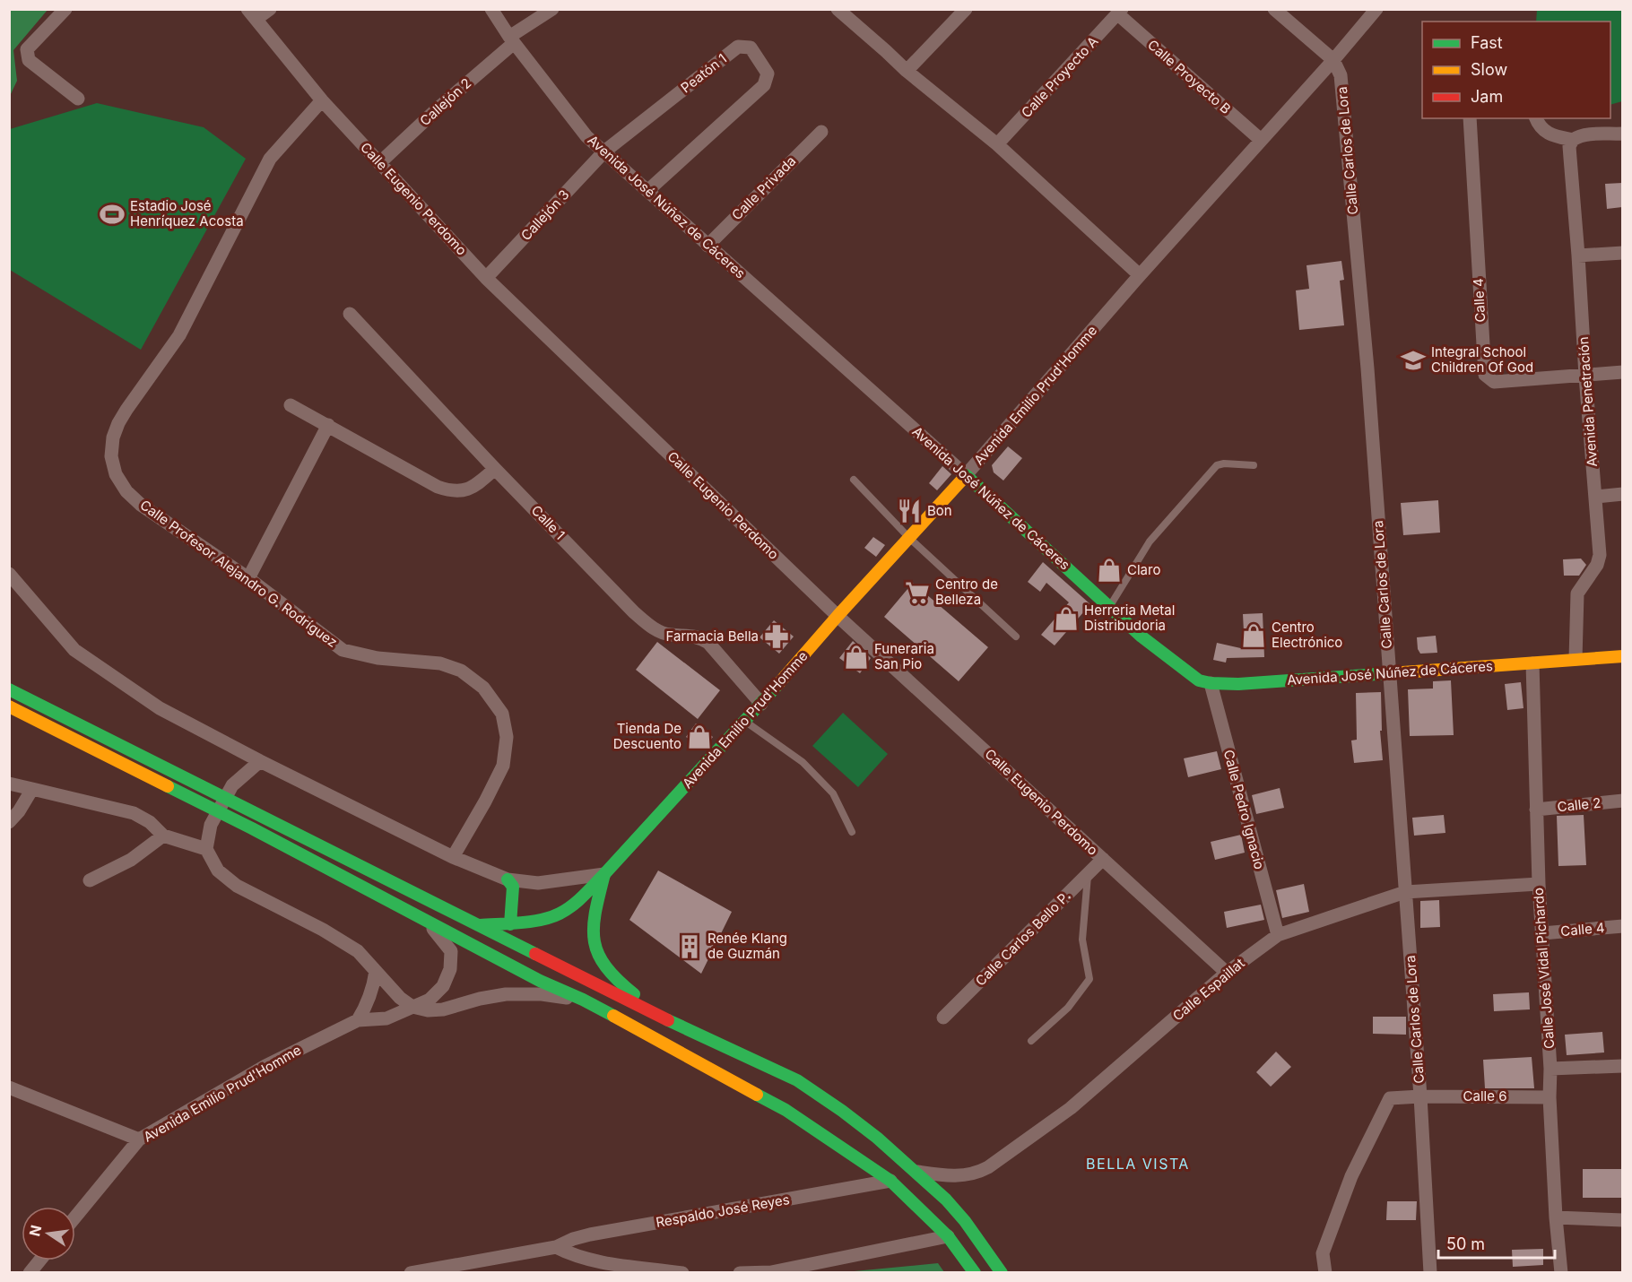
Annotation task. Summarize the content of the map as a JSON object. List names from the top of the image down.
{
  "streets": {
    "main road": ["Avenida José Núñez de Cáceres", "Avenida Emilio Prud'Homme"],
    "street": [
      "Peatón 1",
      "Calle Proyecto A",
      "Calle Proyecto B",
      "Callejón 2",
      "Calle Carlos de Lora",
      "Calle Privada",
      "Calle Eugenio Perdomo",
      "Callejón 3",
      "Calle 4",
      "Avenida Penetración",
      "Calle 1",
      "Calle Profesor Alejandro G. Rodríguez",
      "Calle 2",
      "Calle Pedro Ignacio",
      "Calle Carlos Bello P.",
      "Calle José Vidal Pichardo",
      "Calle Espaillat",
      "Calle 6",
      "Respaldo José Reyes"
    ]
  },
  "crossings": [
    ["Peatón 1", "Avenida José Núñez de Cáceres"],
    ["Peatón 1", "Callejón 3"],
    ["Calle Proyecto A", "Calle Proyecto B"],
    ["Calle Proyecto B", "Avenida Emilio Prud'Homme"],
    ["Callejón 2", "Calle Eugenio Perdomo"],
    ["Callejón 2", "Avenida José Núñez de Cáceres"],
    ["Calle Carlos de Lora", "Avenida José Núñez de Cáceres"],
    ["Calle Carlos de Lora", "Avenida Emilio Prud'Homme"],
    ["Calle Carlos de Lora", "Calle Espaillat"],
    ["Calle Carlos de Lora", "Calle 6"],
    ["Calle Privada", "Avenida José Núñez de Cáceres"],
    ["Calle Eugenio Perdomo", "Callejón 3"],
    ["Calle Eugenio Perdomo", "Avenida Emilio Prud'Homme"],
    ["Calle Eugenio Perdomo", "Calle Profesor Alejandro G. Rodríguez"],
    ["Calle Eugenio Perdomo", "Calle Carlos Bello P."],
    ["Calle Eugenio Perdomo", "Calle Espaillat"],
    ["Avenida José Núñez de Cáceres", "Callejón 3"],
    ["Avenida José Núñez de Cáceres", "Avenida Emilio Prud'Homme"],
    ["Avenida José Núñez de Cáceres", "Avenida Penetración"],
    ["Avenida José Núñez de Cáceres", "Calle Pedro Ignacio"],
    ["Avenida José Núñez de Cáceres", "Calle José Vidal Pichardo"],
    ["Calle 4", "Avenida Penetración"],
    ["Calle 4", "Calle José Vidal Pichardo"],
    ["Avenida Emilio Prud'Homme", "Calle 1"],
    ["Calle 2", "Calle José Vidal Pichardo"],
    ["Calle Pedro Ignacio", "Calle Espaillat"],
    ["Calle José Vidal Pichardo", "Calle Espaillat"],
    ["Calle José Vidal Pichardo", "Calle 6"]
  ],
  "districts": ["BELLA VISTA"],
  "places": {
    "sports": ["Estadio José Henríquez Acosta"],
    "school or university": ["Integral School Children Of God"],
    "restaurant": ["Bon"],
    "shop": [
      "Claro",
      "Herreria Metal Distribudoria",
      "Centro Electrónico",
      "Funeraria San Pio",
      "Tienda De Descuento"
    ],
    "supermarket": ["Centro de Belleza"],
    "pharmacy": ["Farmacia Bella"],
    "building": ["Renée Klang de Guzmán"]
  },
  "legend": ["Fast", "Slow", "Jam"],
  "scale_bar": "50 m",
  "north": "left"
}
